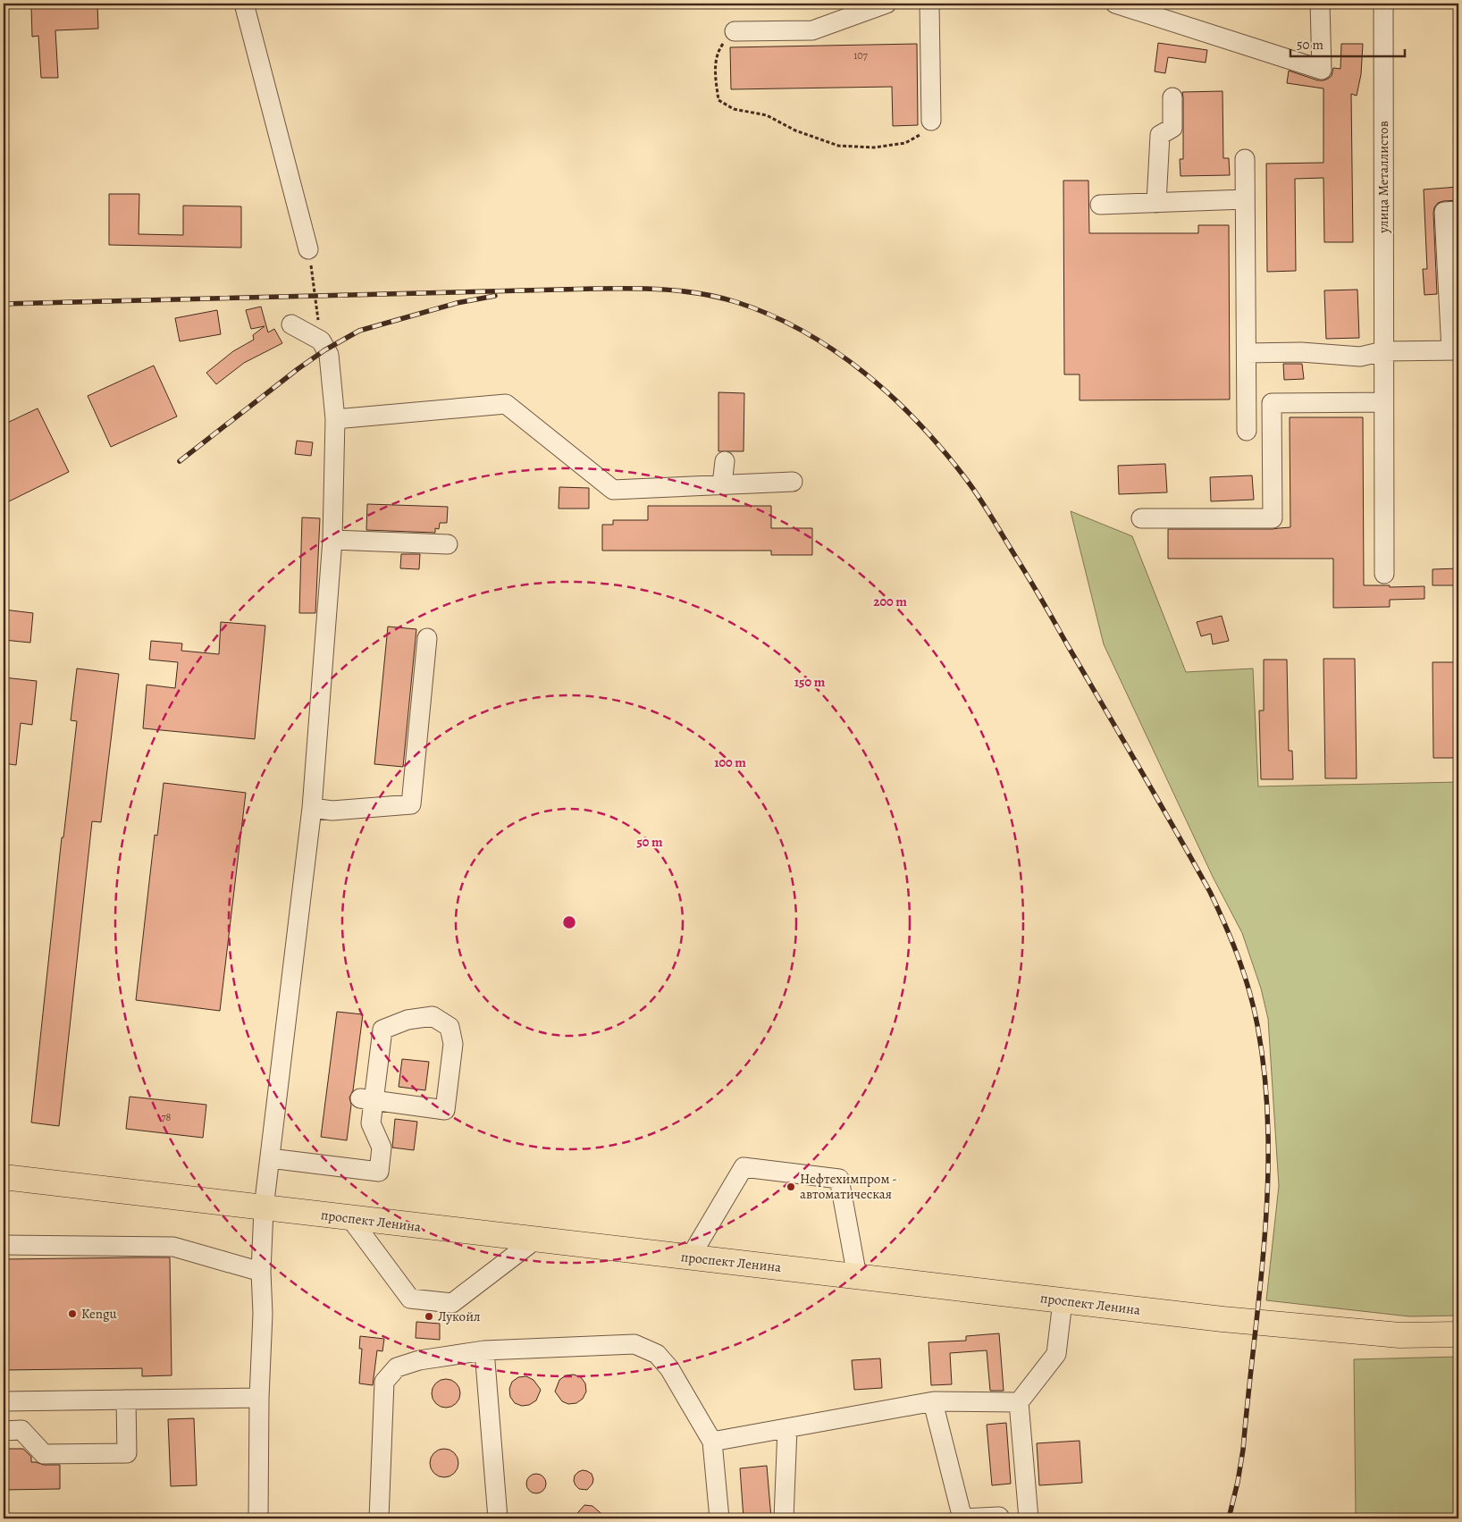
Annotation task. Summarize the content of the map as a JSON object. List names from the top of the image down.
{
  "streets": {
    "main road": ["проспект Ленина"],
    "street": ["улица Металлистов"]
  },
  "places": ["Нефтехимпром - автоматическая", "Kengu", "Лукойл"],
  "house_numbers": ["107", "78"],
  "scale_bar": "50 m",
  "rings": [
    "200 m",
    "150 m",
    "100 m",
    "50 m"
  ]
}
